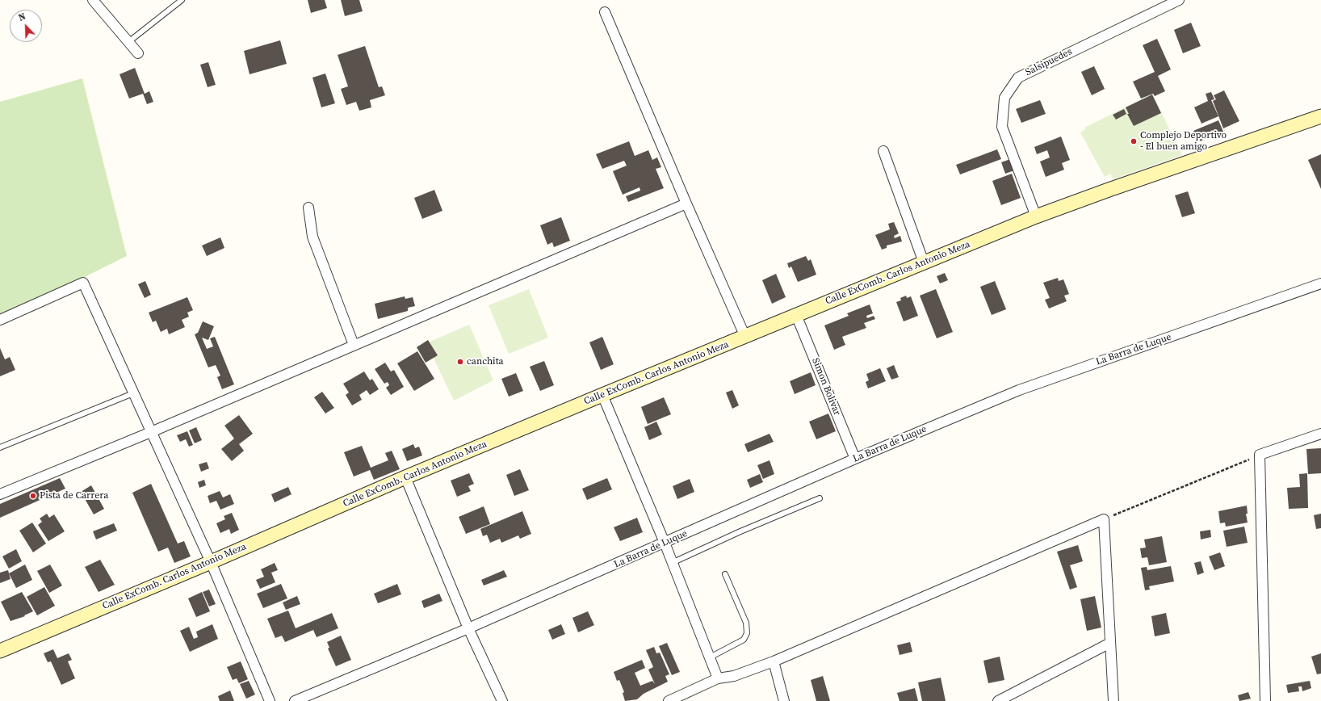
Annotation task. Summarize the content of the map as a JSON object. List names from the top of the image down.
{
  "streets": {
    "street": [
      "Salsipuedes",
      "Calle ExComb. Carlos Antonio Meza",
      "La Barra de Luque",
      "Simon Bolivar"
    ]
  },
  "crossings": [
    ["Salsipuedes", "Calle ExComb. Carlos Antonio Meza"],
    ["Calle ExComb. Carlos Antonio Meza", "Simon Bolivar"],
    ["La Barra de Luque", "Simon Bolivar"]
  ],
  "places": ["Complejo Deportivo - El buen amigo", "canchita", "Pista de Carrera"],
  "north": "top left"
}
